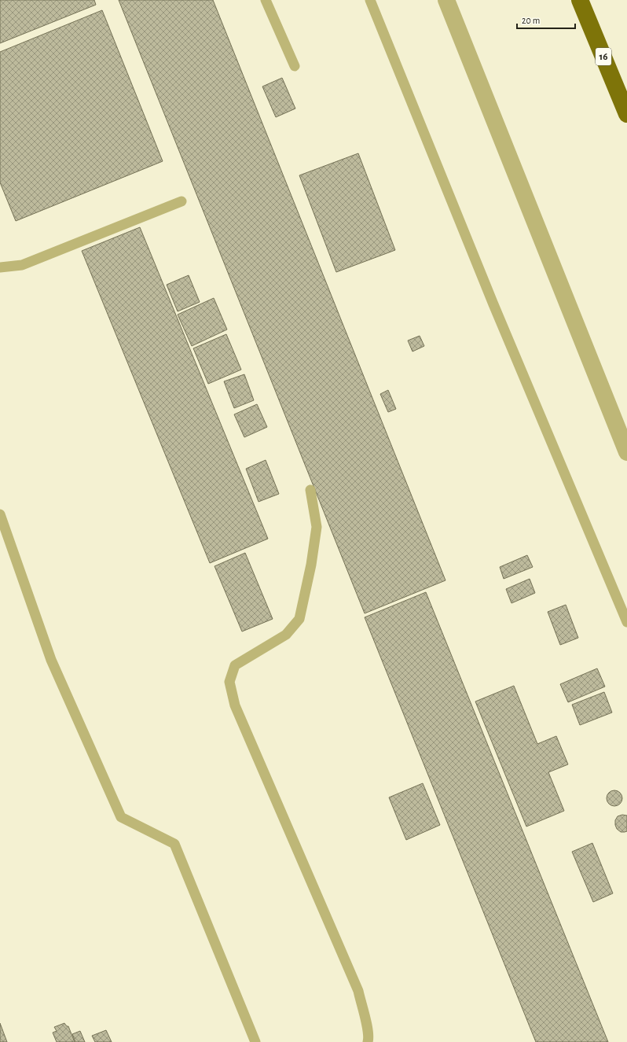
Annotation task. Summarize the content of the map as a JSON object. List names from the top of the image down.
{
  "streets": {
    "highway": ["16"]
  },
  "scale_bar": "20 m"
}
